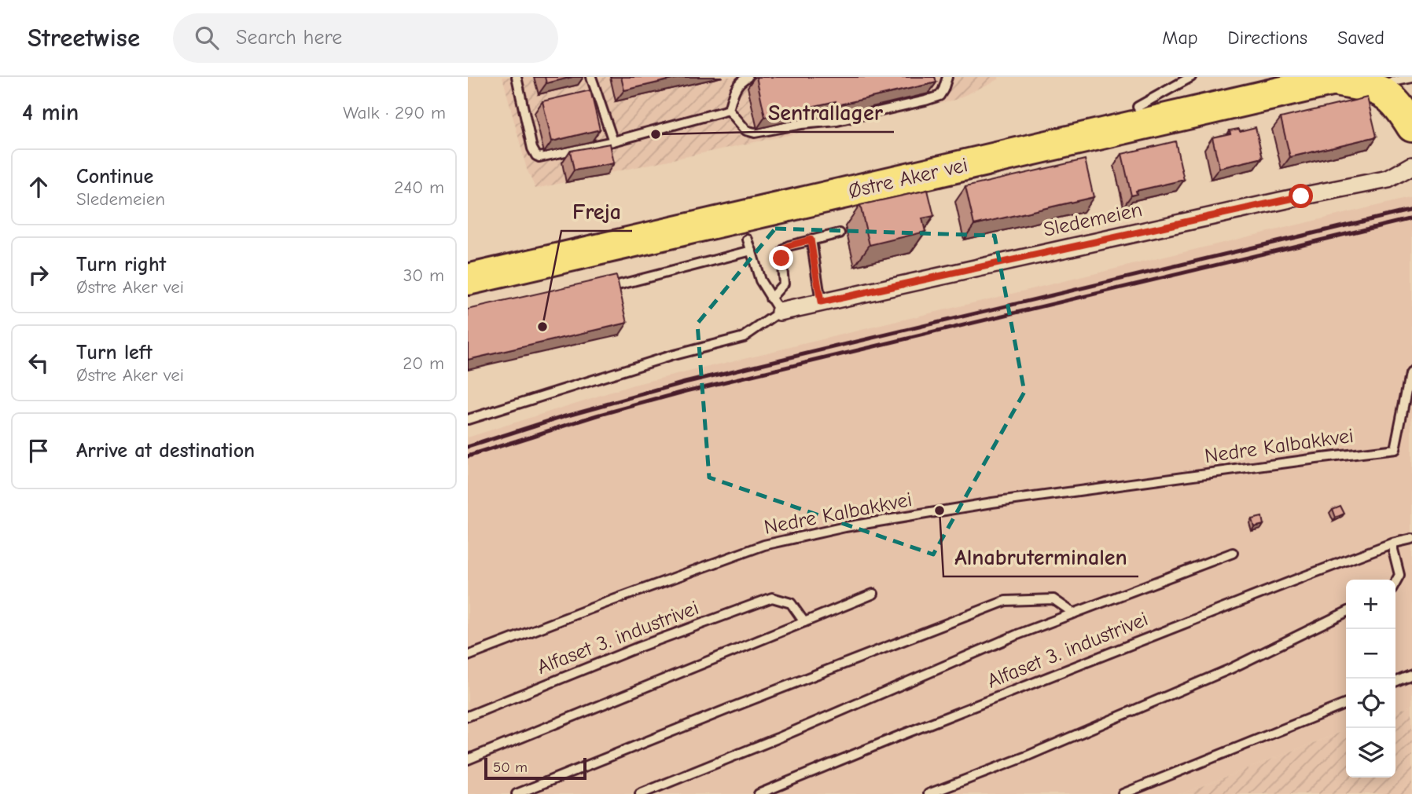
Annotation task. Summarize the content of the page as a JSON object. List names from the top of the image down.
{
  "streets": {
    "highway": ["Østre Aker vei"],
    "street": ["Sledemeien"],
    "lane": ["Nedre Kalbakkvei", "Alfaset 3. industrivei"]
  },
  "places": ["Sentrallager", "Freja", "Alnabruterminalen"],
  "scale_bar": "50 m",
  "page": {
    "header": "Streetwise",
    "search": "Search here",
    "nav": ["Map", "Directions", "Saved"],
    "heading": ["4 min", "Walk · 290 m"],
    "list": [
      ["Continue", "Sledemeien", "240 m"],
      ["Turn right", "Østre Aker vei", "30 m"],
      ["Turn left", "Østre Aker vei", "20 m"],
      "Arrive at destination"
    ],
    "map_buttons": ["+", "−"],
    "scale": "50 m"
  }
}
